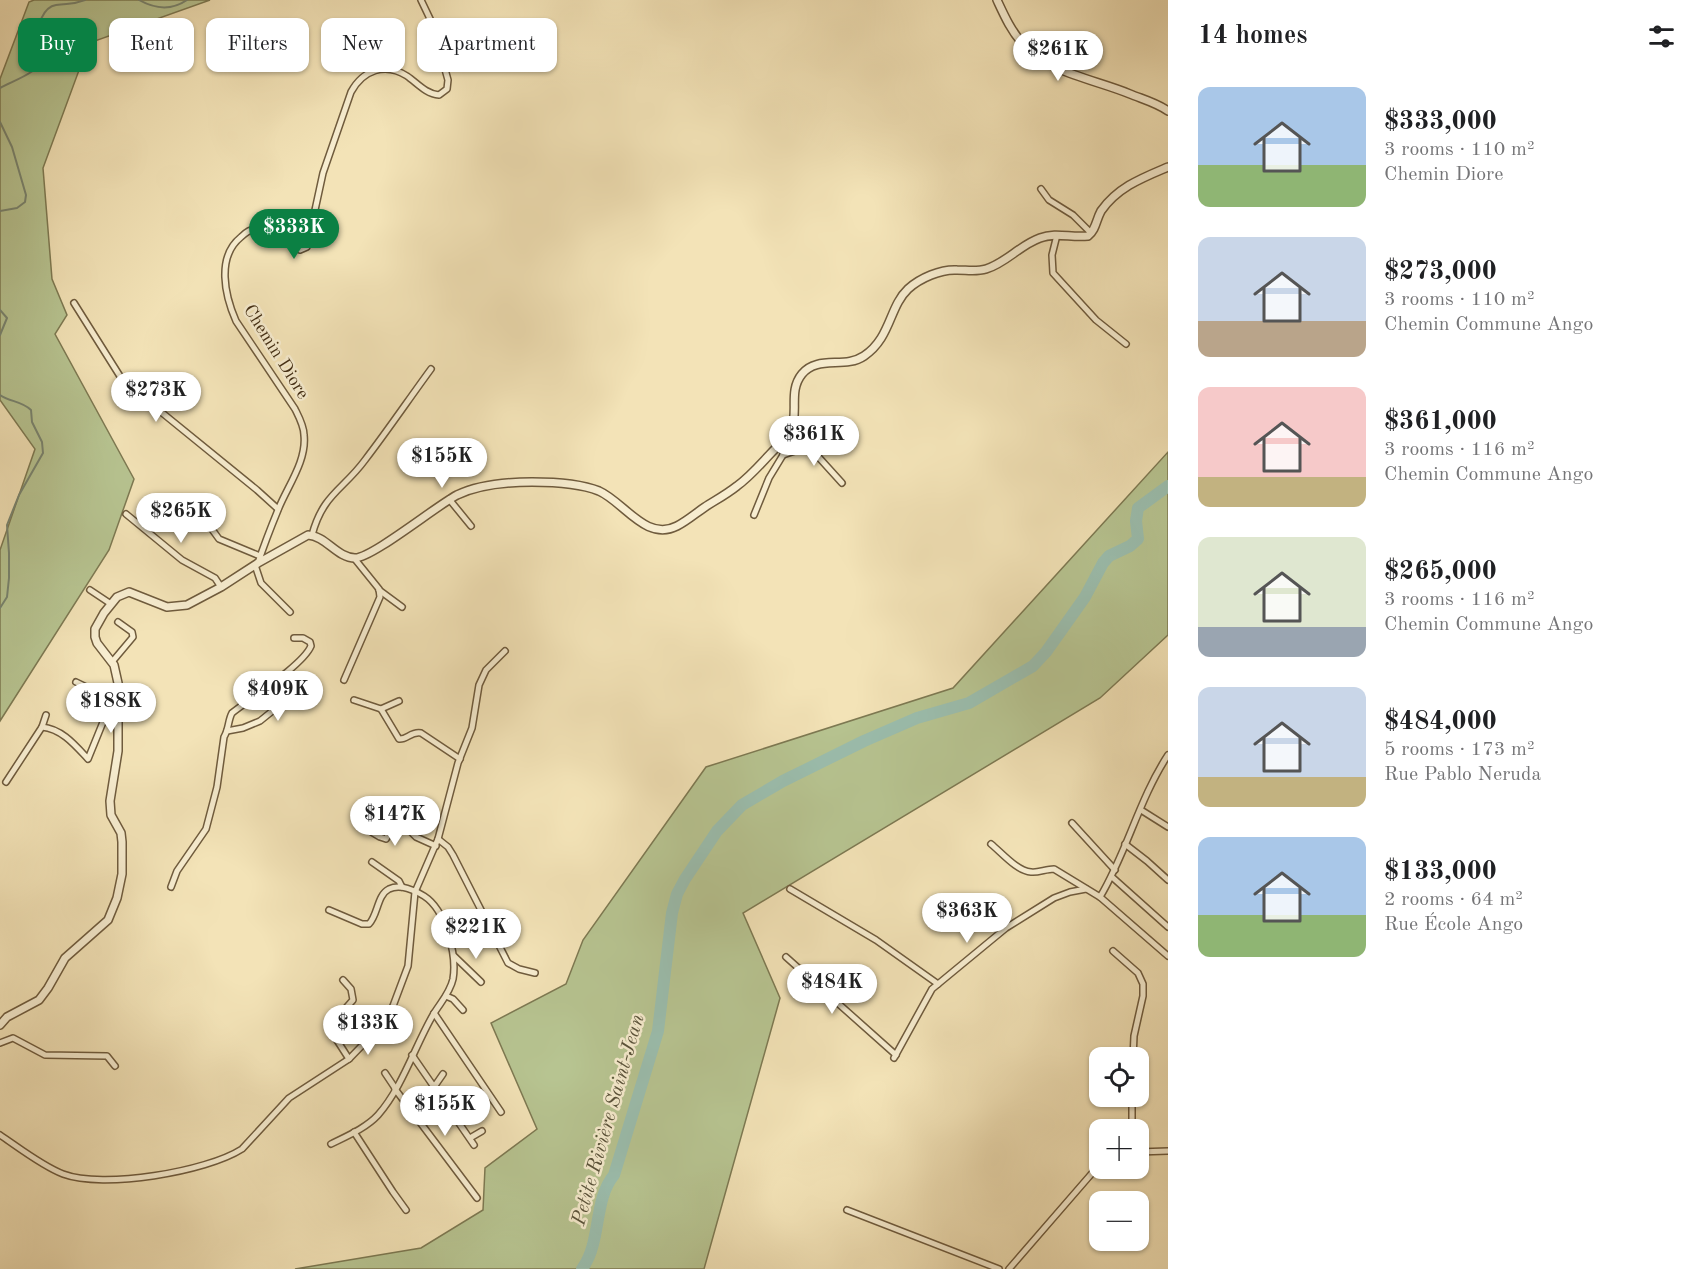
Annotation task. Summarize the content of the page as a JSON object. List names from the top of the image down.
{
  "streets": {
    "street": ["Chemin Diore"]
  },
  "water": ["Petite Rivière Saint-Jean"],
  "page": {
    "heading": "14 homes",
    "chip": [
      "Buy",
      "Rent",
      "Filters",
      "New",
      "Apartment"
    ],
    "price": [
      "$261K",
      "$333K",
      "$273K",
      "$361K",
      "$155K",
      "$265K",
      "$409K",
      "$188K",
      "$147K",
      "$363K",
      "$221K",
      "$484K",
      "$133K",
      "$155K"
    ],
    "list": [
      {
        "name": "$333,000",
        "note": "3 rooms · 110 m² · Chemin Diore"
      },
      {
        "name": "$273,000",
        "note": "3 rooms · 110 m² · Chemin Commune Ango"
      },
      {
        "name": "$361,000",
        "note": "3 rooms · 116 m² · Chemin Commune Ango"
      },
      {
        "name": "$265,000",
        "note": "3 rooms · 116 m² · Chemin Commune Ango"
      },
      {
        "name": "$484,000",
        "note": "5 rooms · 173 m² · Rue Pablo Neruda"
      },
      {
        "name": "$133,000",
        "note": "2 rooms · 64 m² · Rue École Ango"
      }
    ],
    "map_buttons": ["+", "−"]
  }
}
